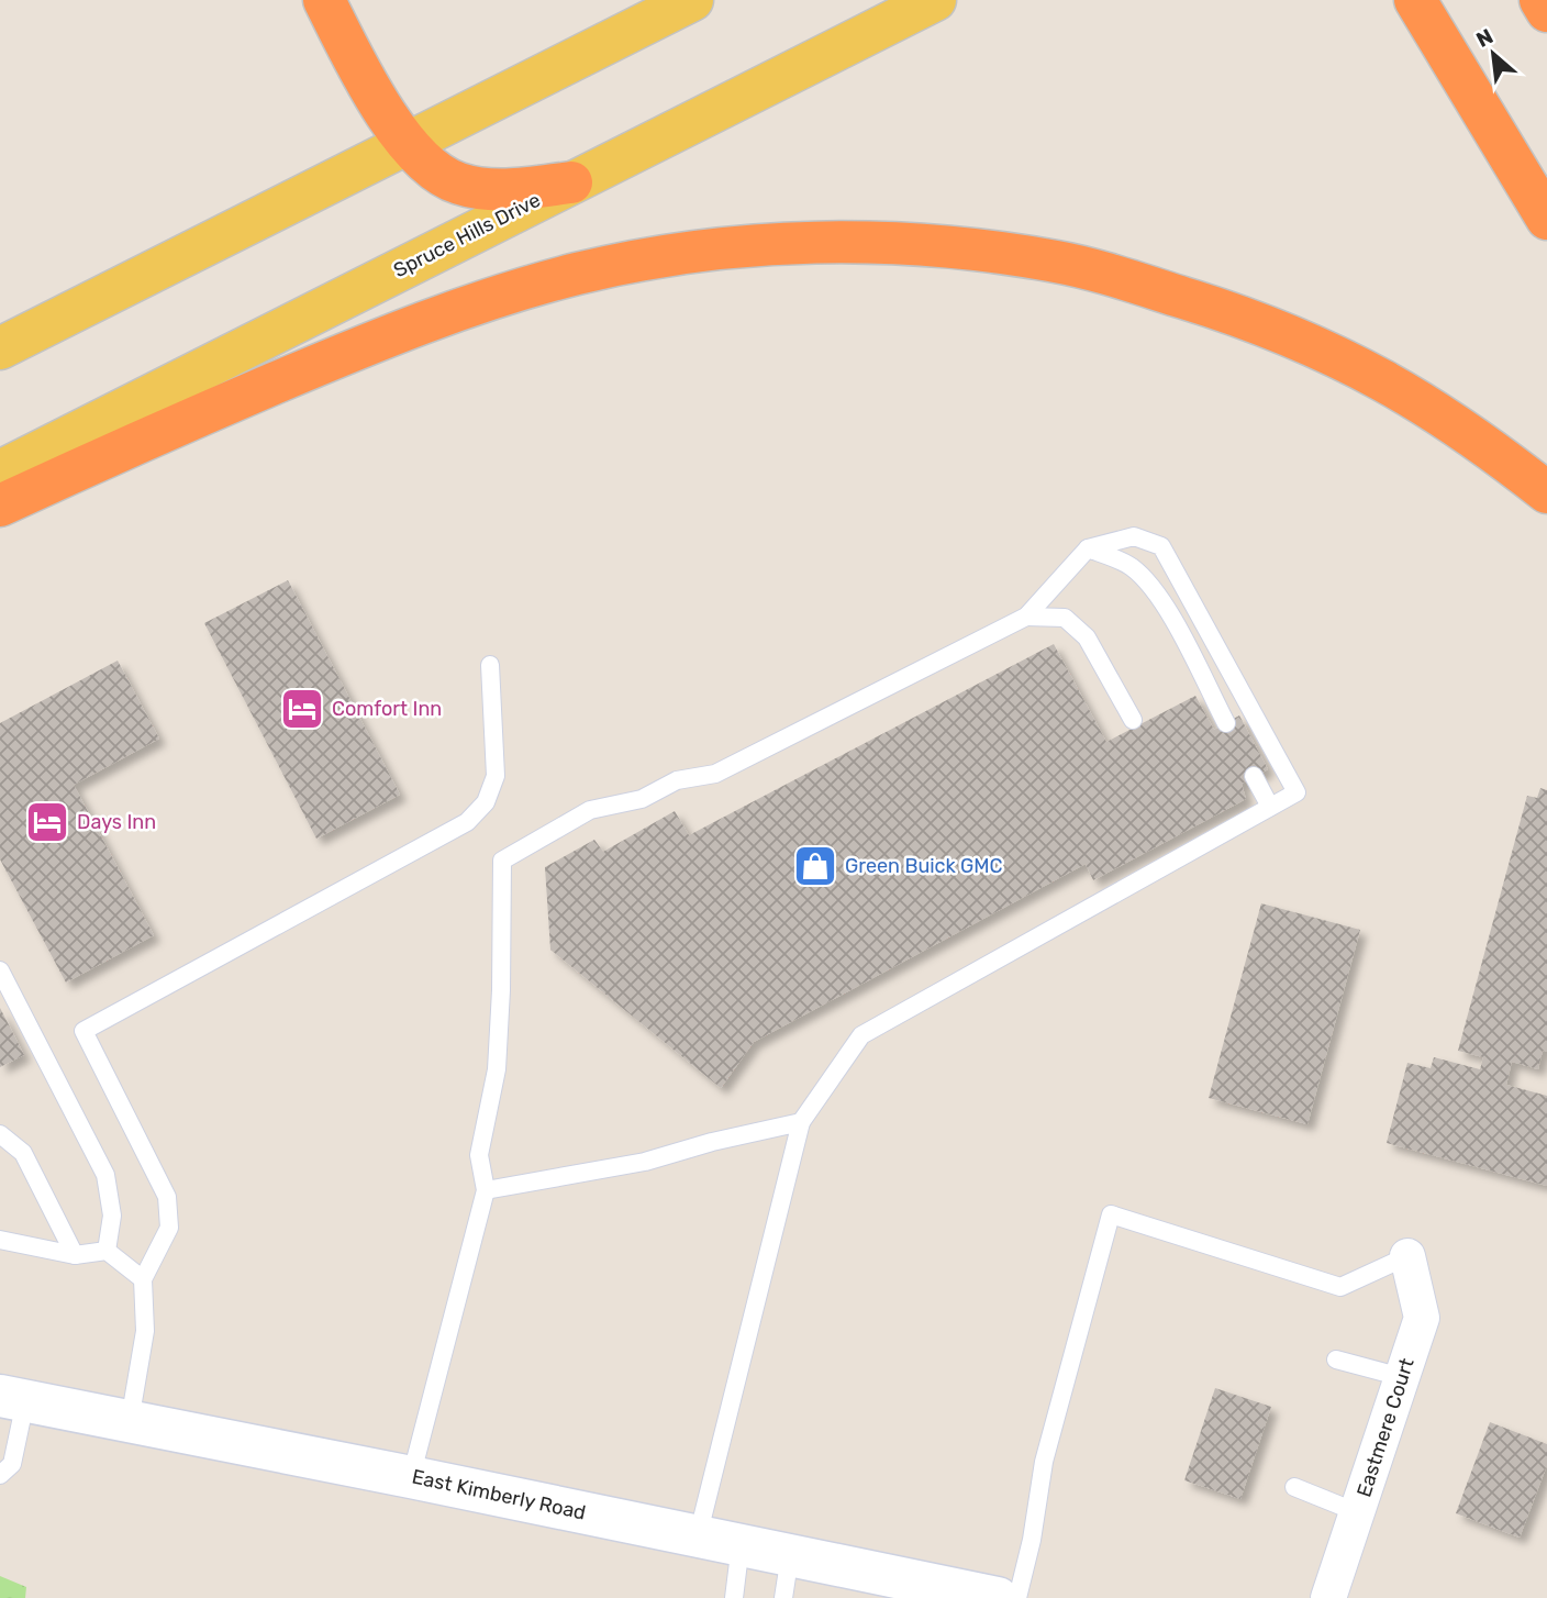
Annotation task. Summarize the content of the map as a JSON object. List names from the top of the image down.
{
  "streets": {
    "main road": ["Spruce Hills Drive", "East Kimberly Road"],
    "street": ["Eastmere Court"]
  },
  "places": {
    "hotel": ["Comfort Inn", "Days Inn"],
    "shop": ["Green Buick GMC"]
  },
  "north": "top left"
}
